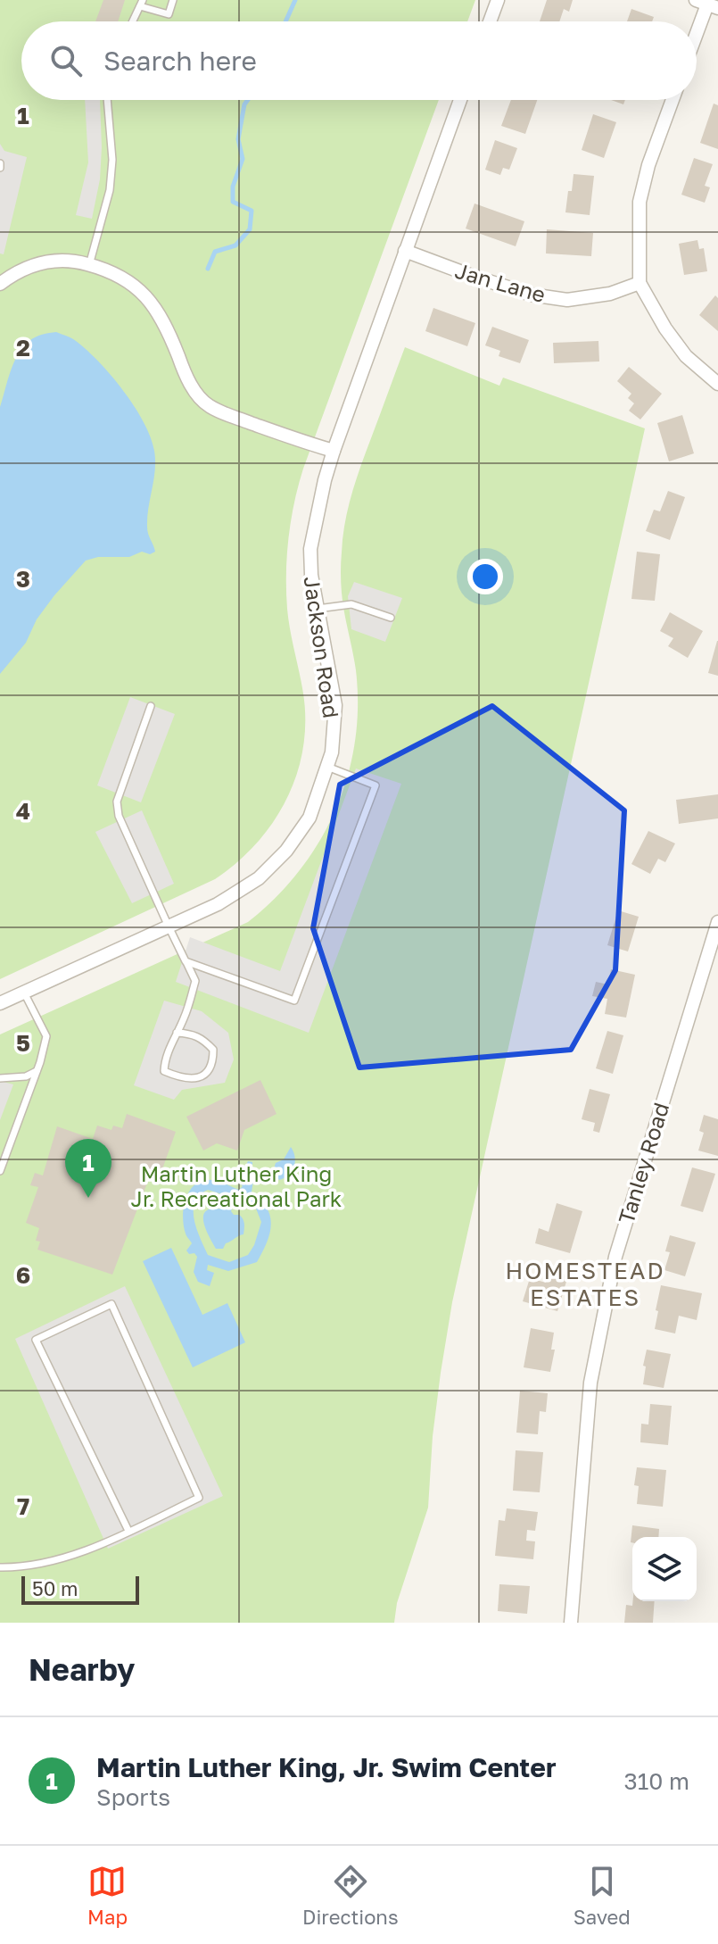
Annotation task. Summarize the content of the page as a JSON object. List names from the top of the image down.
{
  "streets": {
    "street": ["Jan Lane", "Jackson Road", "Tanley Road"]
  },
  "crossings": [
    ["Jan Lane", "Jackson Road"]
  ],
  "districts": ["HOMESTEAD ESTATES"],
  "parks": ["Martin Luther King Jr. Recreational Park"],
  "scale_bar": "50 m",
  "page": {
    "search": "Search here",
    "pins": "1",
    "scale": "50 m",
    "heading": "Nearby",
    "list": [
      {
        "mark": "1",
        "name": "Martin Luther King, Jr. Swim Center",
        "note": "Sports",
        "value": "310 m"
      }
    ],
    "nav": ["Map", "Directions", "Saved"]
  },
  "grid": {
    "rows": [
      "1",
      "2",
      "3",
      "4",
      "5",
      "6",
      "7"
    ]
  }
}
